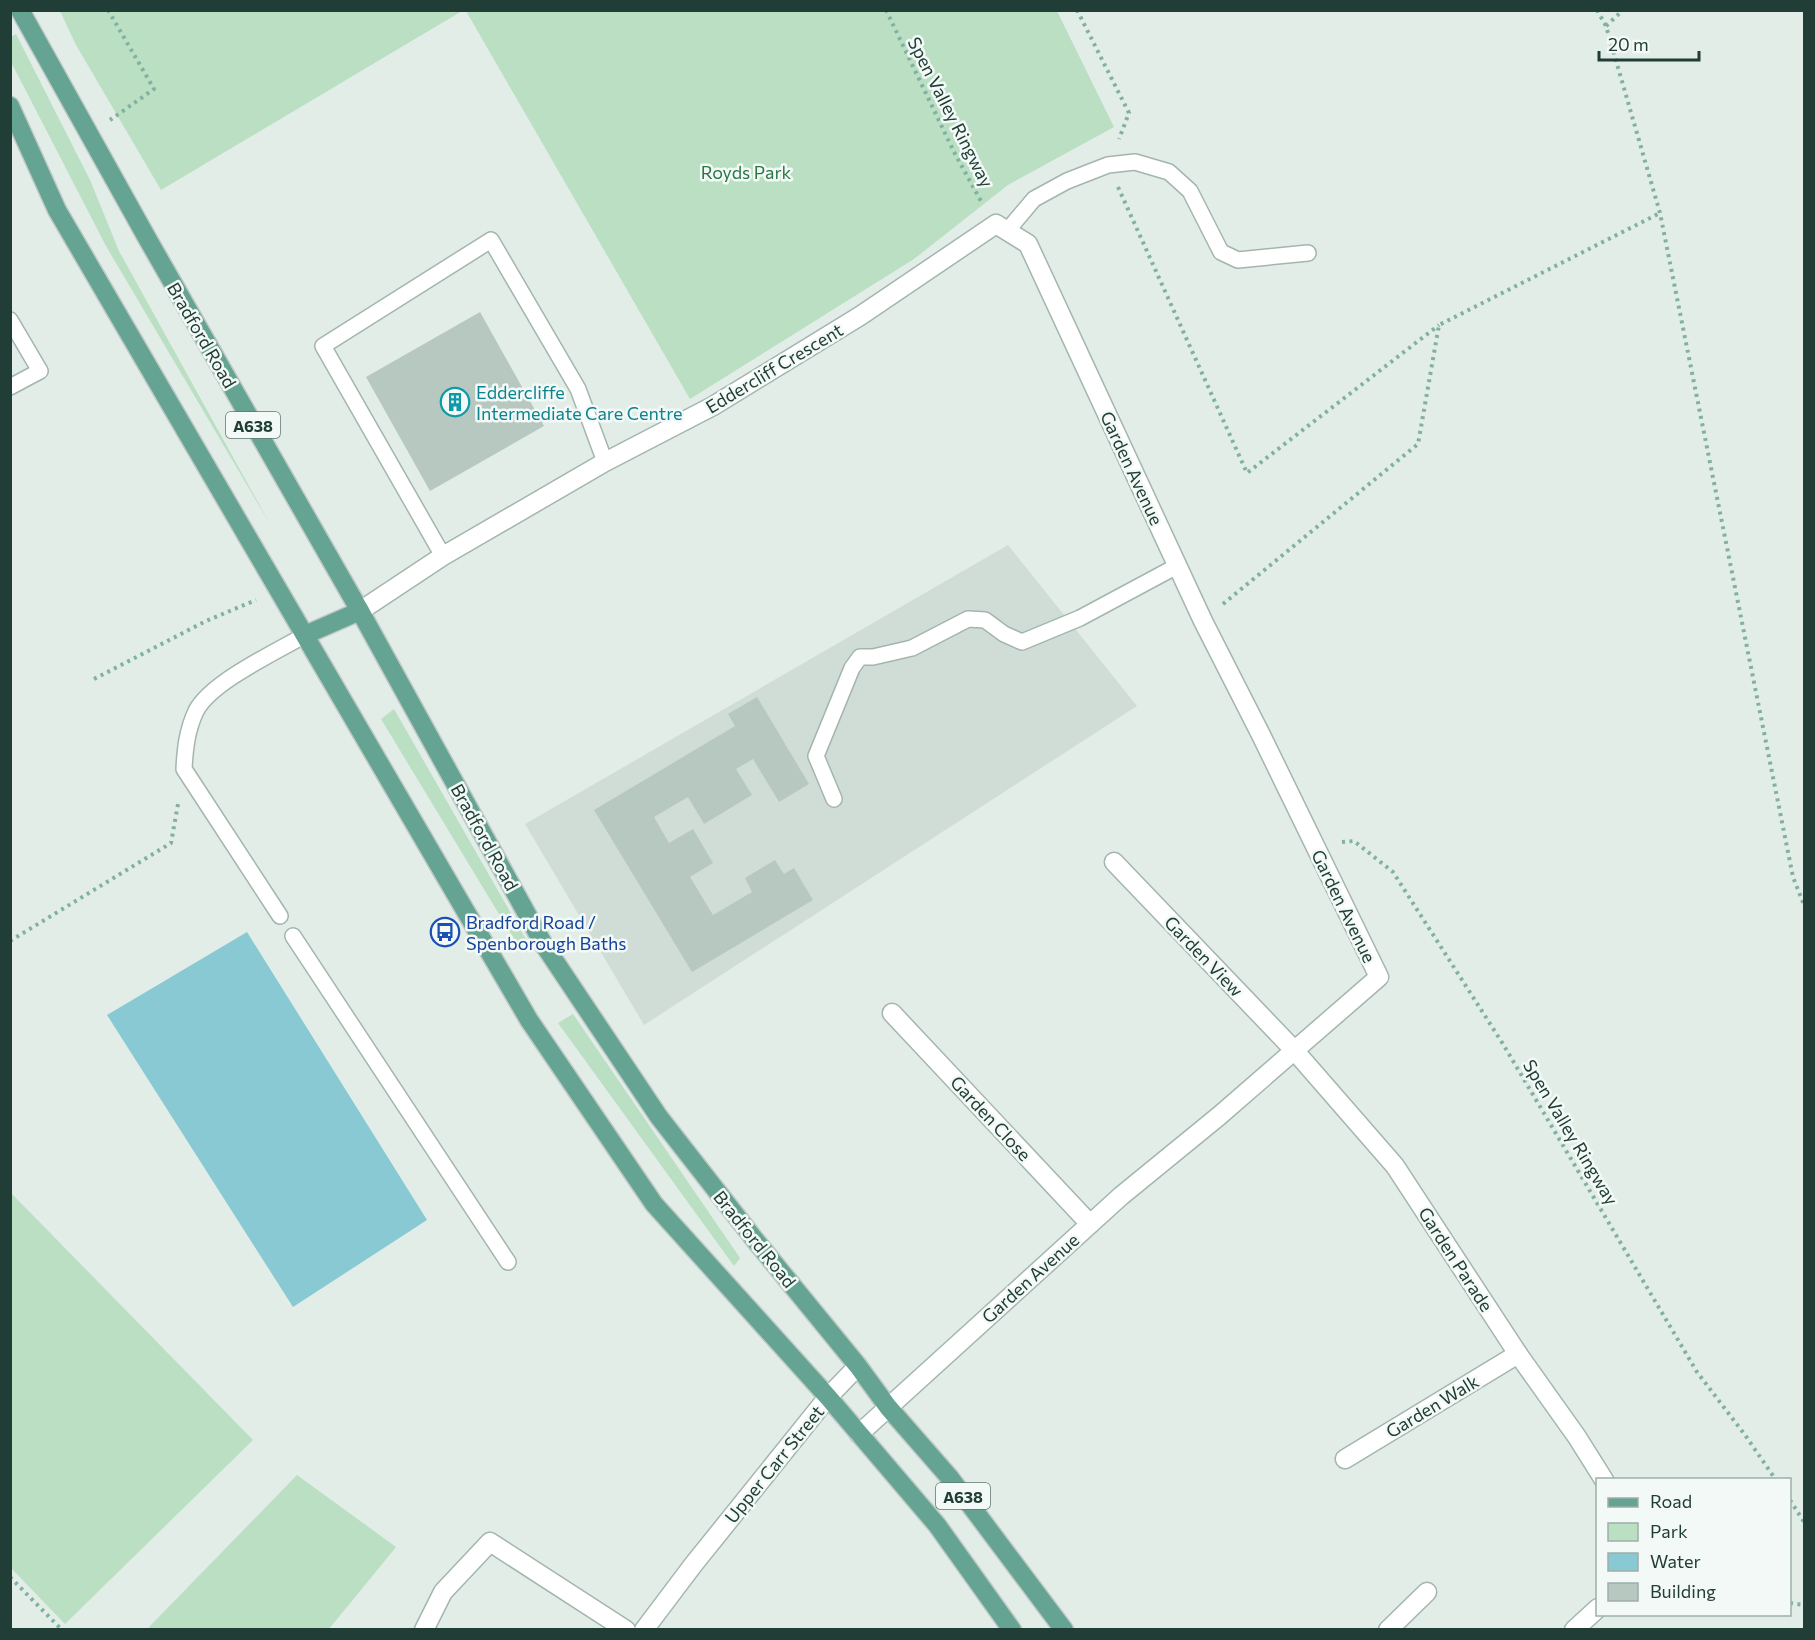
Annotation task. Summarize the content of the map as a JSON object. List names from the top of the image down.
{
  "streets": {
    "main road": ["Bradford Road", "A638"],
    "street": [
      "Eddercliff Crescent",
      "Garden Avenue",
      "Garden View",
      "Garden Close",
      "Garden Parade",
      "Garden Walk",
      "Upper Carr Street"
    ],
    "path": ["Spen Valley Ringway"]
  },
  "crossings": [
    ["Spen Valley Ringway", "Eddercliff Crescent"],
    ["Spen Valley Ringway", "Garden Avenue"],
    ["Bradford Road", "Eddercliff Crescent"],
    ["Bradford Road", "Garden Avenue"],
    ["Bradford Road", "Upper Carr Street"],
    ["Eddercliff Crescent", "Garden Avenue"],
    ["A638", "Garden Avenue"],
    ["A638", "Upper Carr Street"],
    ["Garden Avenue", "Garden View"],
    ["Garden Avenue", "Garden Close"],
    ["Garden Avenue", "Garden Parade"],
    ["Garden View", "Garden Parade"],
    ["Garden Parade", "Garden Walk"]
  ],
  "parks": ["Royds Park"],
  "places": {
    "building": ["Eddercliffe Intermediate Care Centre"],
    "bus stop": ["Bradford Road / Spenborough Baths"]
  },
  "legend": [
    "Road",
    "Park",
    "Water",
    "Building"
  ],
  "scale_bar": "20 m"
}
